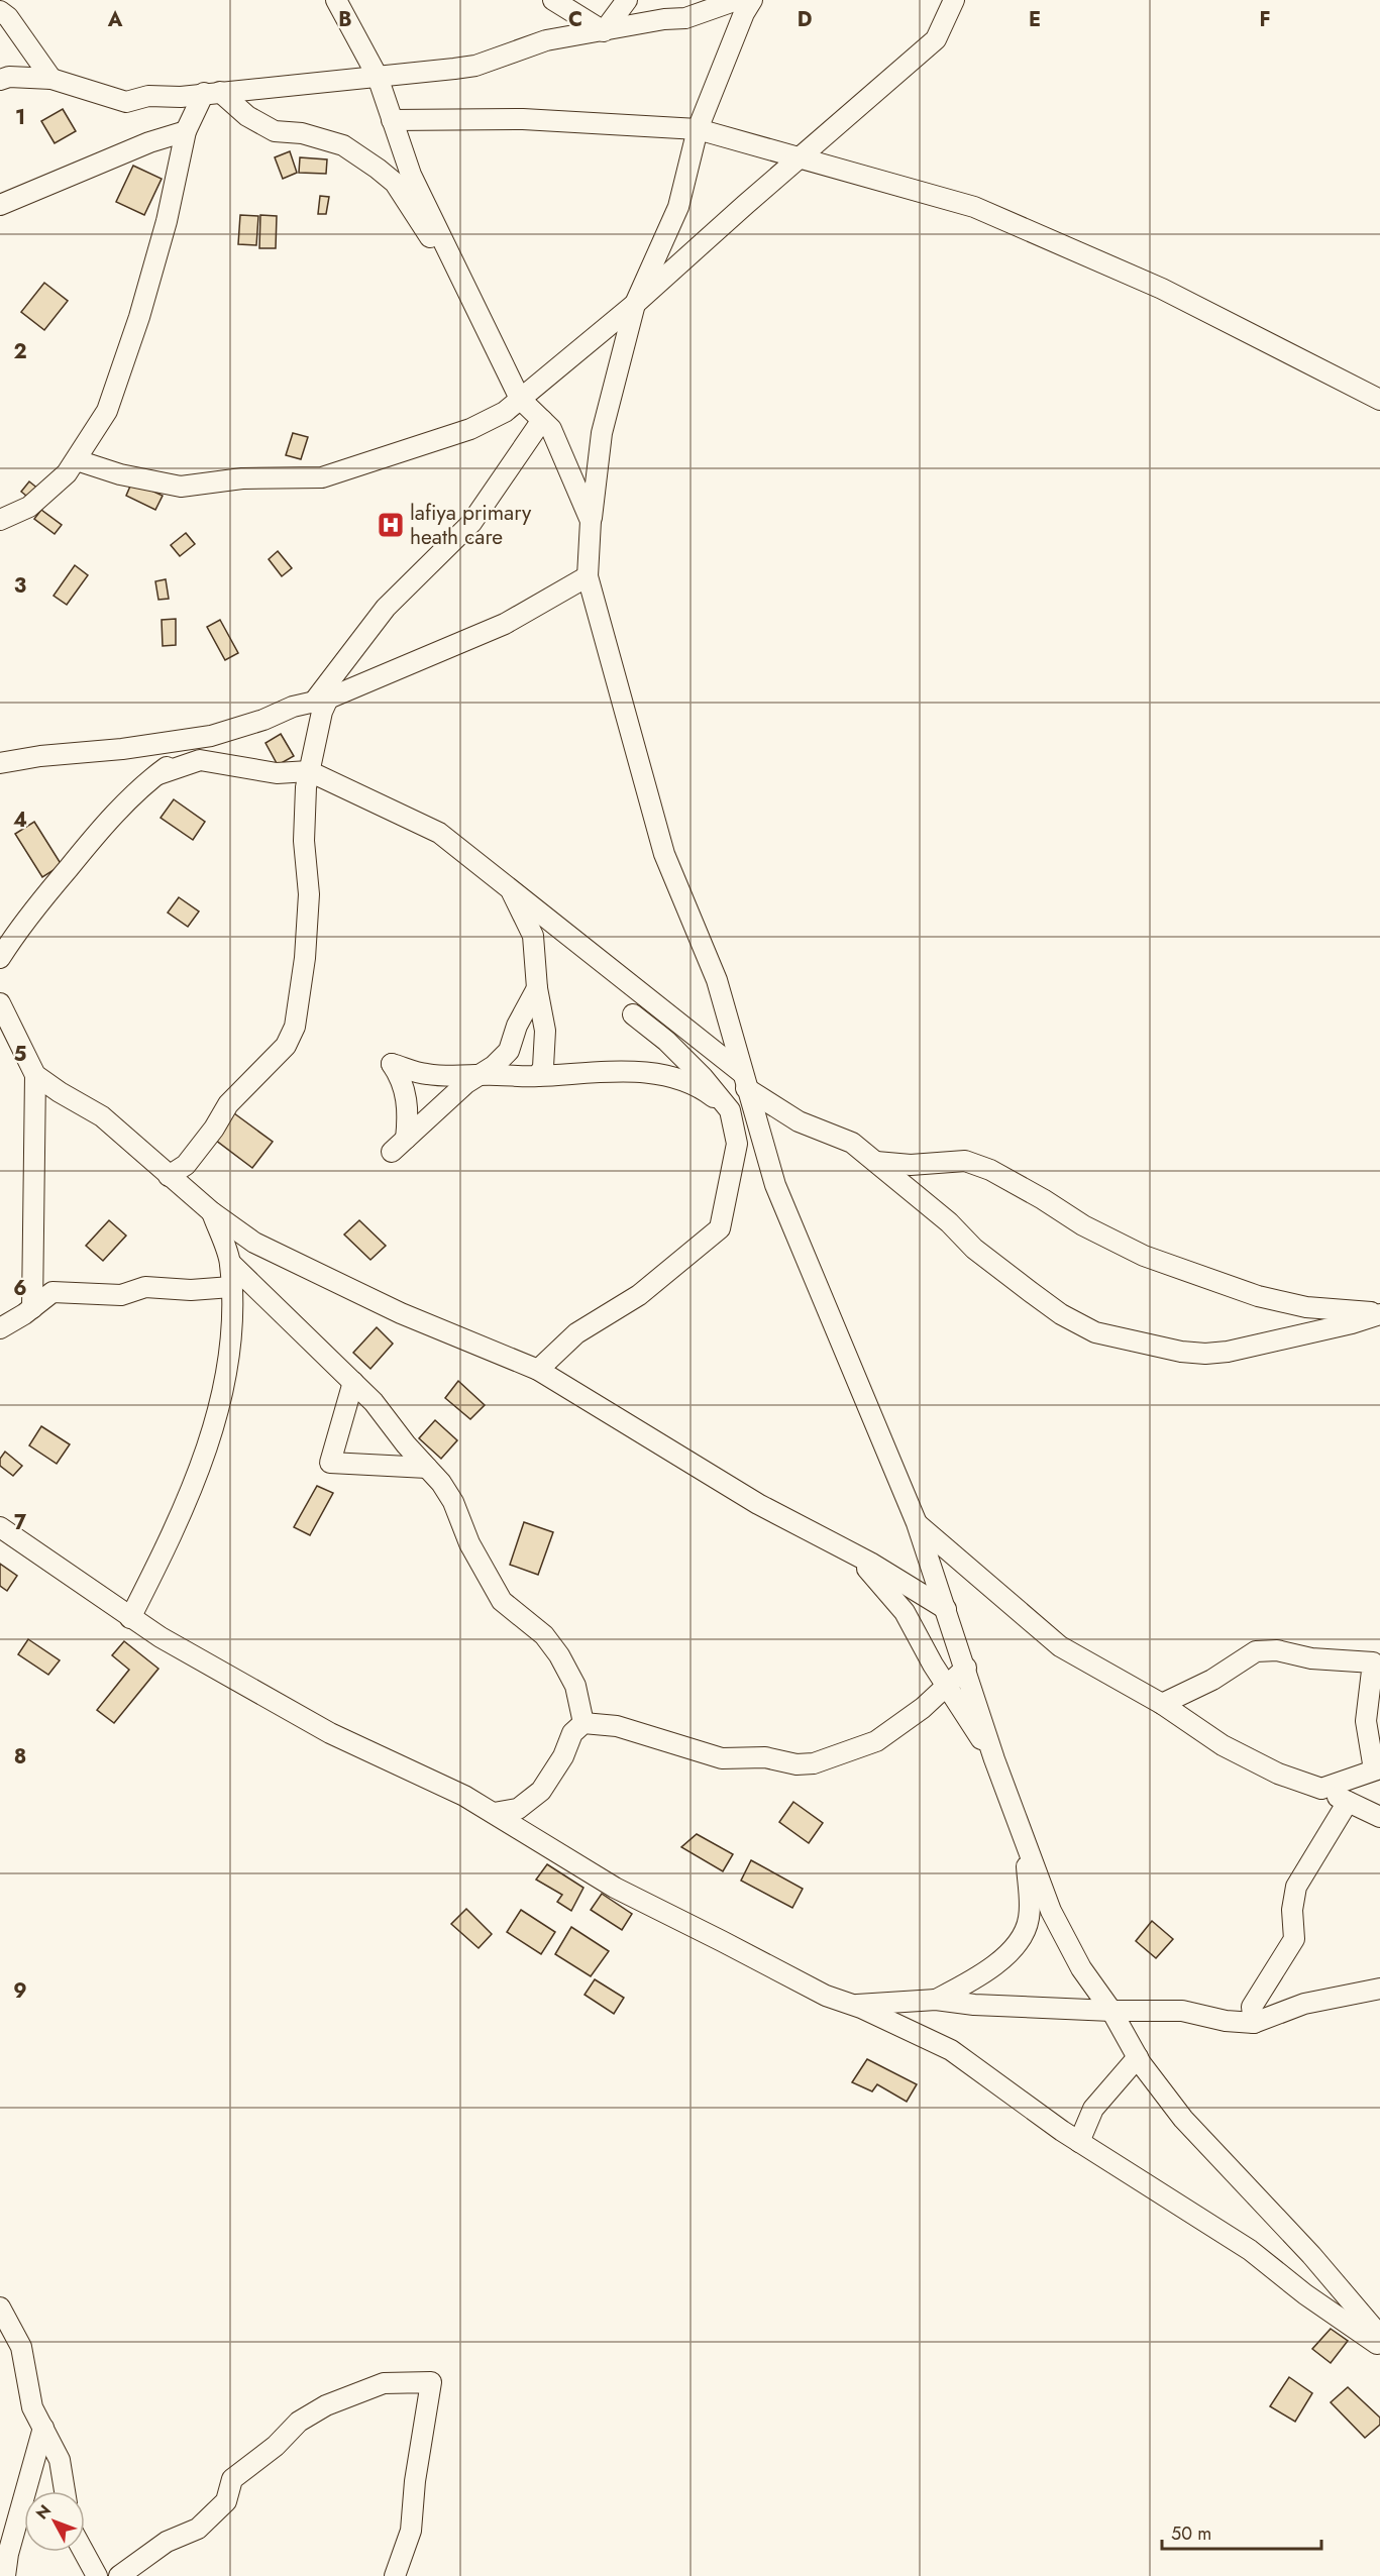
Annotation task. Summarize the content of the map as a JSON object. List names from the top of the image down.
{
  "places": {
    "hospital": ["lafiya primary heath care"]
  },
  "scale_bar": "50 m",
  "north": "top left",
  "grid": {
    "columns": [
      "A",
      "B",
      "C",
      "D",
      "E",
      "F"
    ],
    "rows": [
      "1",
      "2",
      "3",
      "4",
      "5",
      "6",
      "7",
      "8",
      "9"
    ]
  }
}
